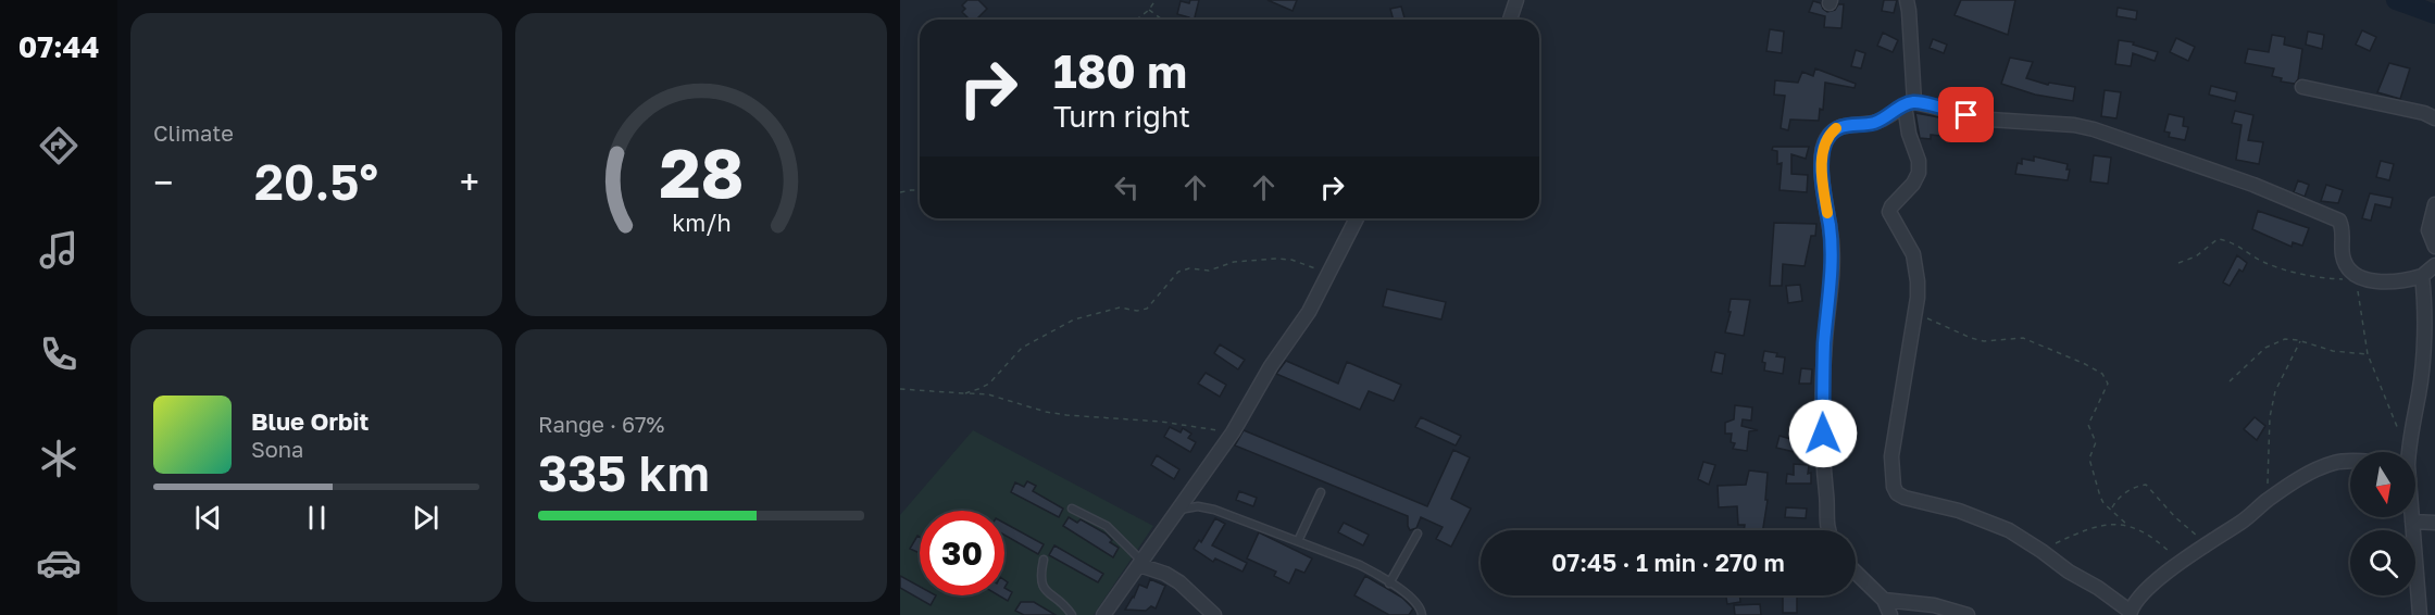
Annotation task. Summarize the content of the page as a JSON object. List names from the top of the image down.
{
  "north": "bottom",
  "page": {
    "tabs": "07:44",
    "tile": [
      "Climate",
      ["Range · 67%", "335 km"]
    ],
    "turn": ["180 m", "Turn right"],
    "heat": ["−", "20.5°", "+"],
    "song": ["Blue Orbit", "Sona"],
    "limit": "30",
    "trip": "07:45 · 1 min · 270 m",
    "gauge": ["28", "km/h"]
  }
}
